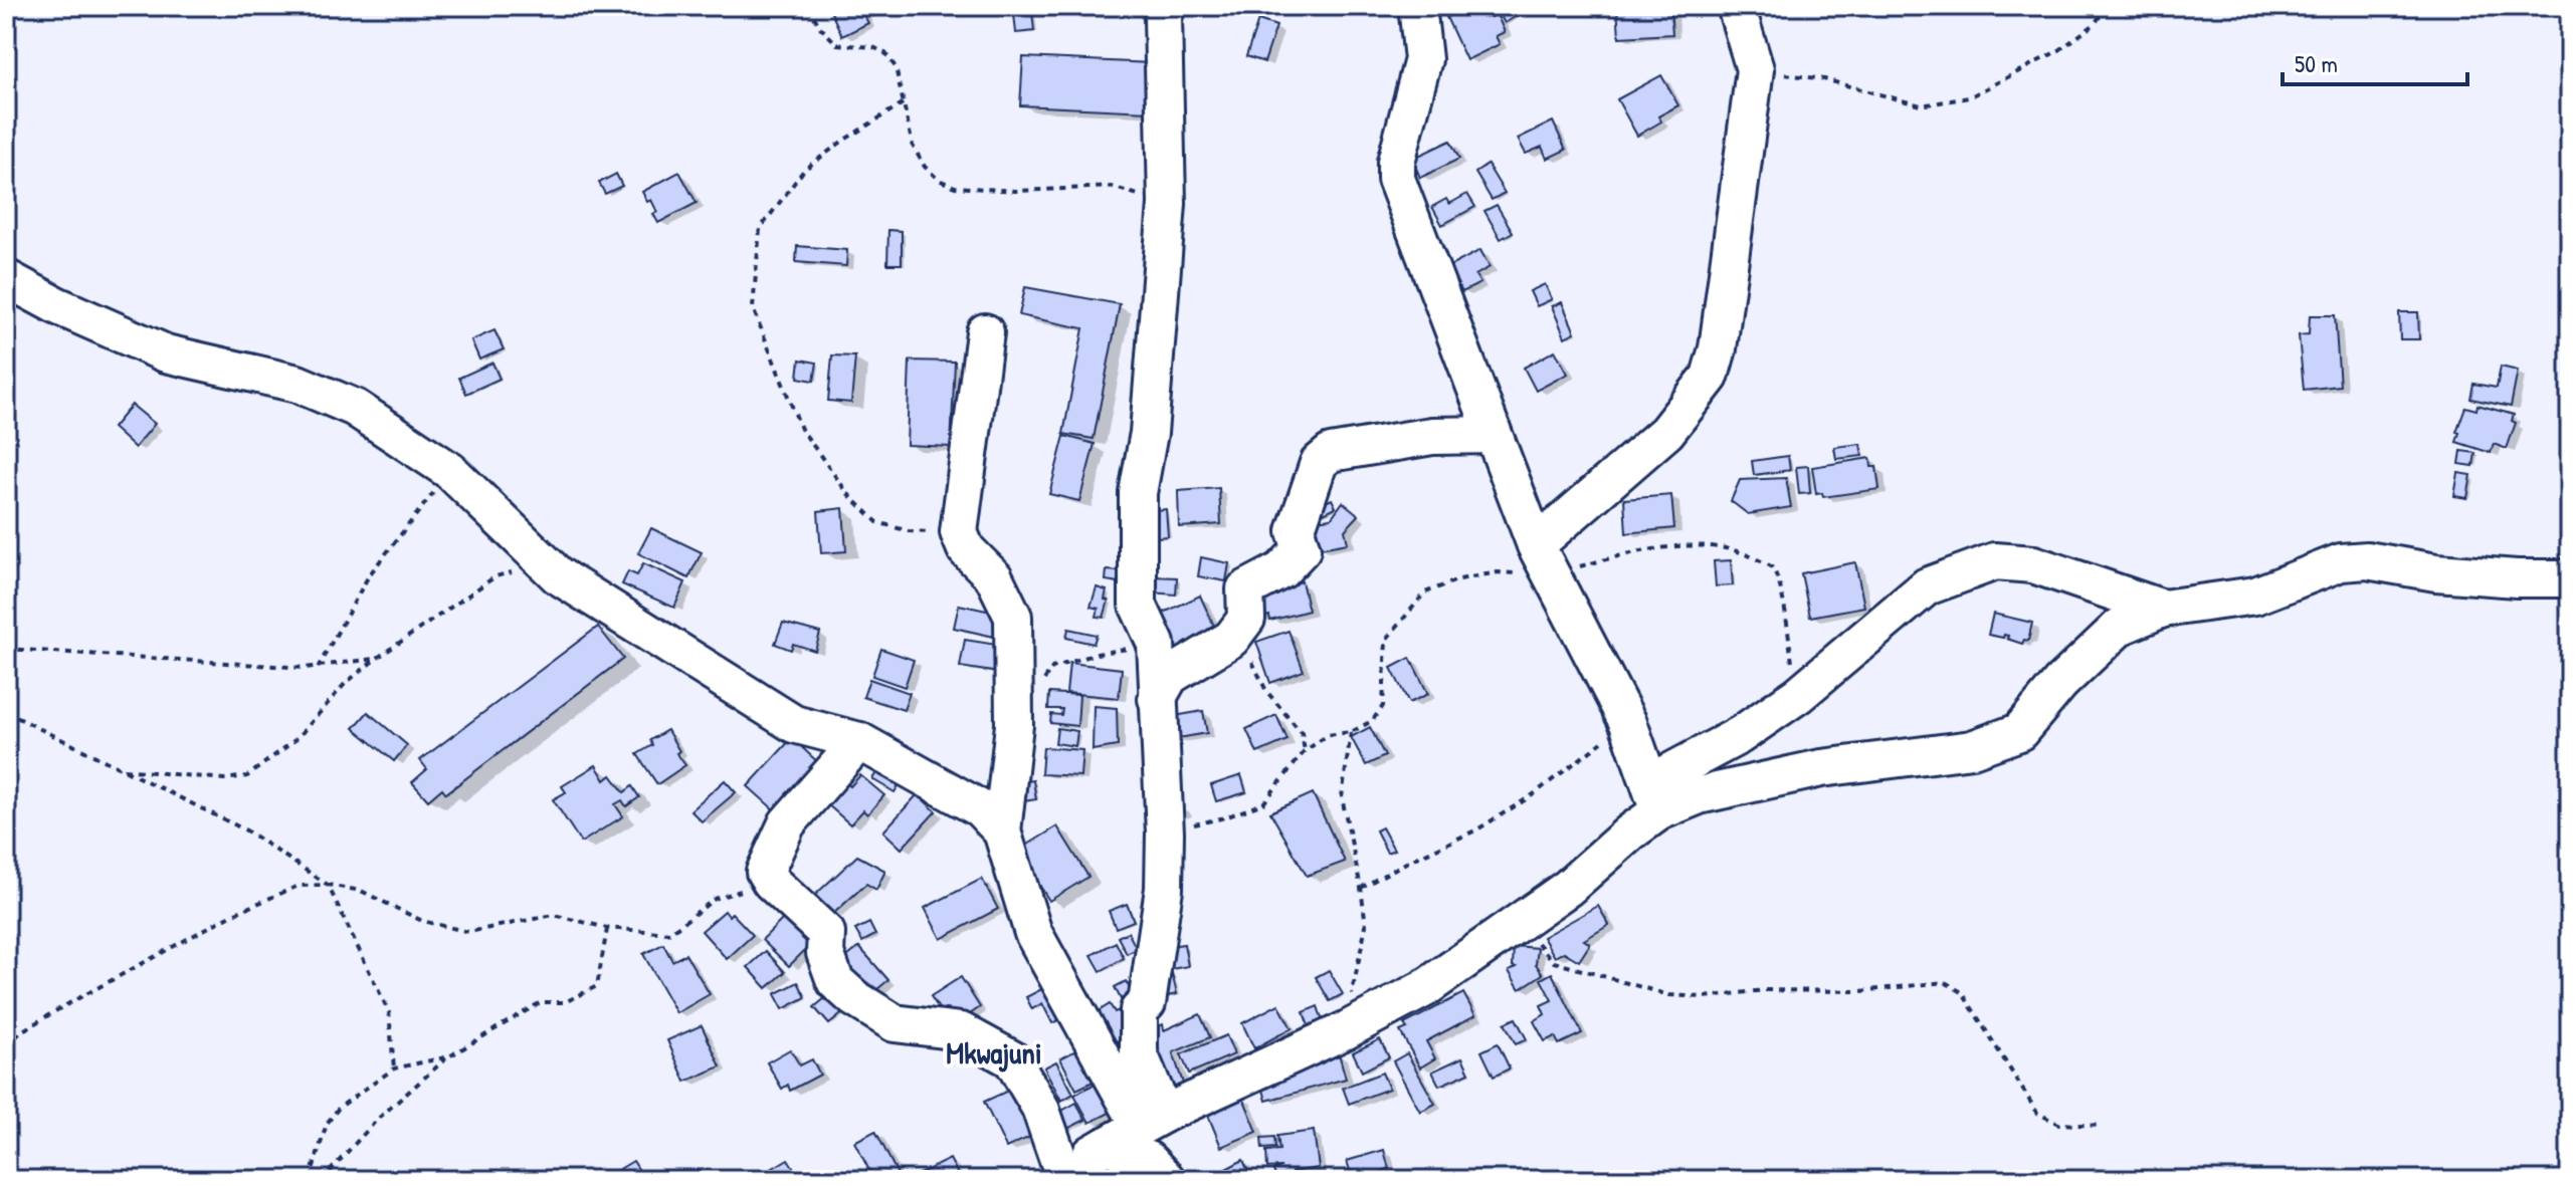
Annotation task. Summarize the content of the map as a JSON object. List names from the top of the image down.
{
  "districts": ["Mkwajuni"],
  "scale_bar": "50 m"
}
